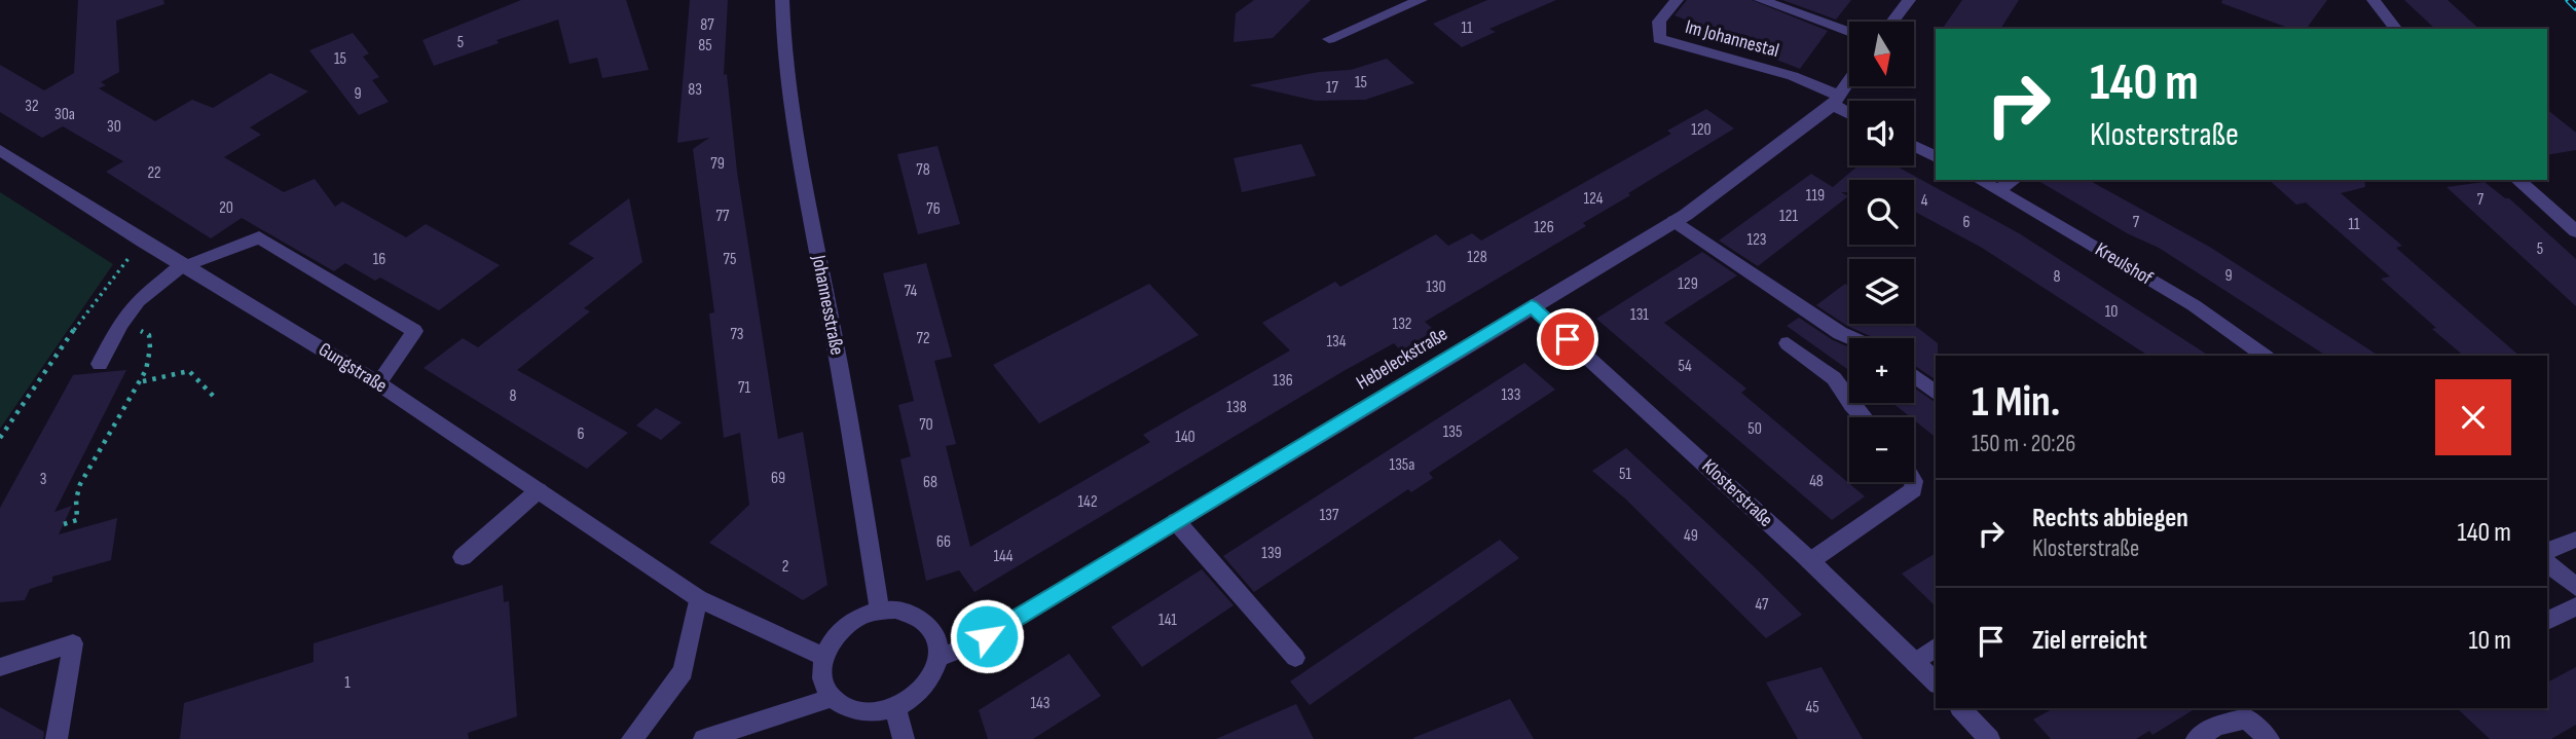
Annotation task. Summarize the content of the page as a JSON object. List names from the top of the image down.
{
  "streets": {
    "street": [
      "Im Johannestal",
      "Kreulshof",
      "Johannesstraße",
      "Hebeleckstraße",
      "Gungstraße",
      "Klosterstraße"
    ]
  },
  "crossings": [
    ["Im Johannestal", "Hebeleckstraße"],
    ["Johannesstraße", "Hebeleckstraße"],
    ["Johannesstraße", "Gungstraße"],
    ["Hebeleckstraße", "Gungstraße"],
    ["Hebeleckstraße", "Klosterstraße"]
  ],
  "house_numbers": [
    "87",
    "11",
    "5",
    "85",
    "15",
    "15",
    "17",
    "83",
    "9",
    "32",
    "30a",
    "30",
    "120",
    "79",
    "78",
    "22",
    "119",
    "124",
    "7",
    "4",
    "20",
    "76",
    "77",
    "121",
    "6",
    "7",
    "11",
    "126",
    "123",
    "5",
    "128",
    "16",
    "75",
    "9",
    "8",
    "129",
    "130",
    "74",
    "10",
    "131",
    "132",
    "73",
    "72",
    "134",
    "54",
    "136",
    "71",
    "133",
    "8",
    "138",
    "70",
    "50",
    "135",
    "6",
    "140",
    "135a",
    "51",
    "69",
    "3",
    "48",
    "68",
    "142",
    "137",
    "49",
    "66",
    "139",
    "144",
    "2",
    "47",
    "141",
    "1",
    "143",
    "45"
  ],
  "north": "bottom",
  "page": {
    "map_buttons": ["+", "−"],
    "turn": ["140 m", "Klosterstraße"],
    "heading": ["1 Min.", "150 m · 20:26"],
    "list": [
      {
        "name": "Rechts abbiegen",
        "note": "Klosterstraße",
        "value": "140 m"
      },
      {
        "name": "Ziel erreicht",
        "value": "10 m"
      }
    ]
  }
}
